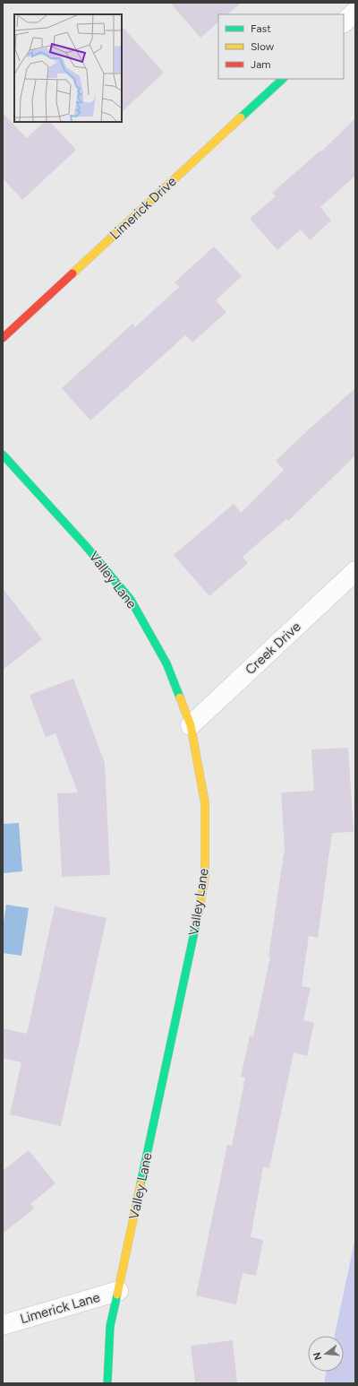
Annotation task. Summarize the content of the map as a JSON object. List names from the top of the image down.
{
  "streets": {
    "street": [
      "Limerick Drive",
      "Valley Lane",
      "Creek Drive",
      "Limerick Lane"
    ]
  },
  "crossings": [
    ["Valley Lane", "Creek Drive"],
    ["Valley Lane", "Limerick Lane"]
  ],
  "legend": ["Fast", "Slow", "Jam"],
  "north": "left"
}
